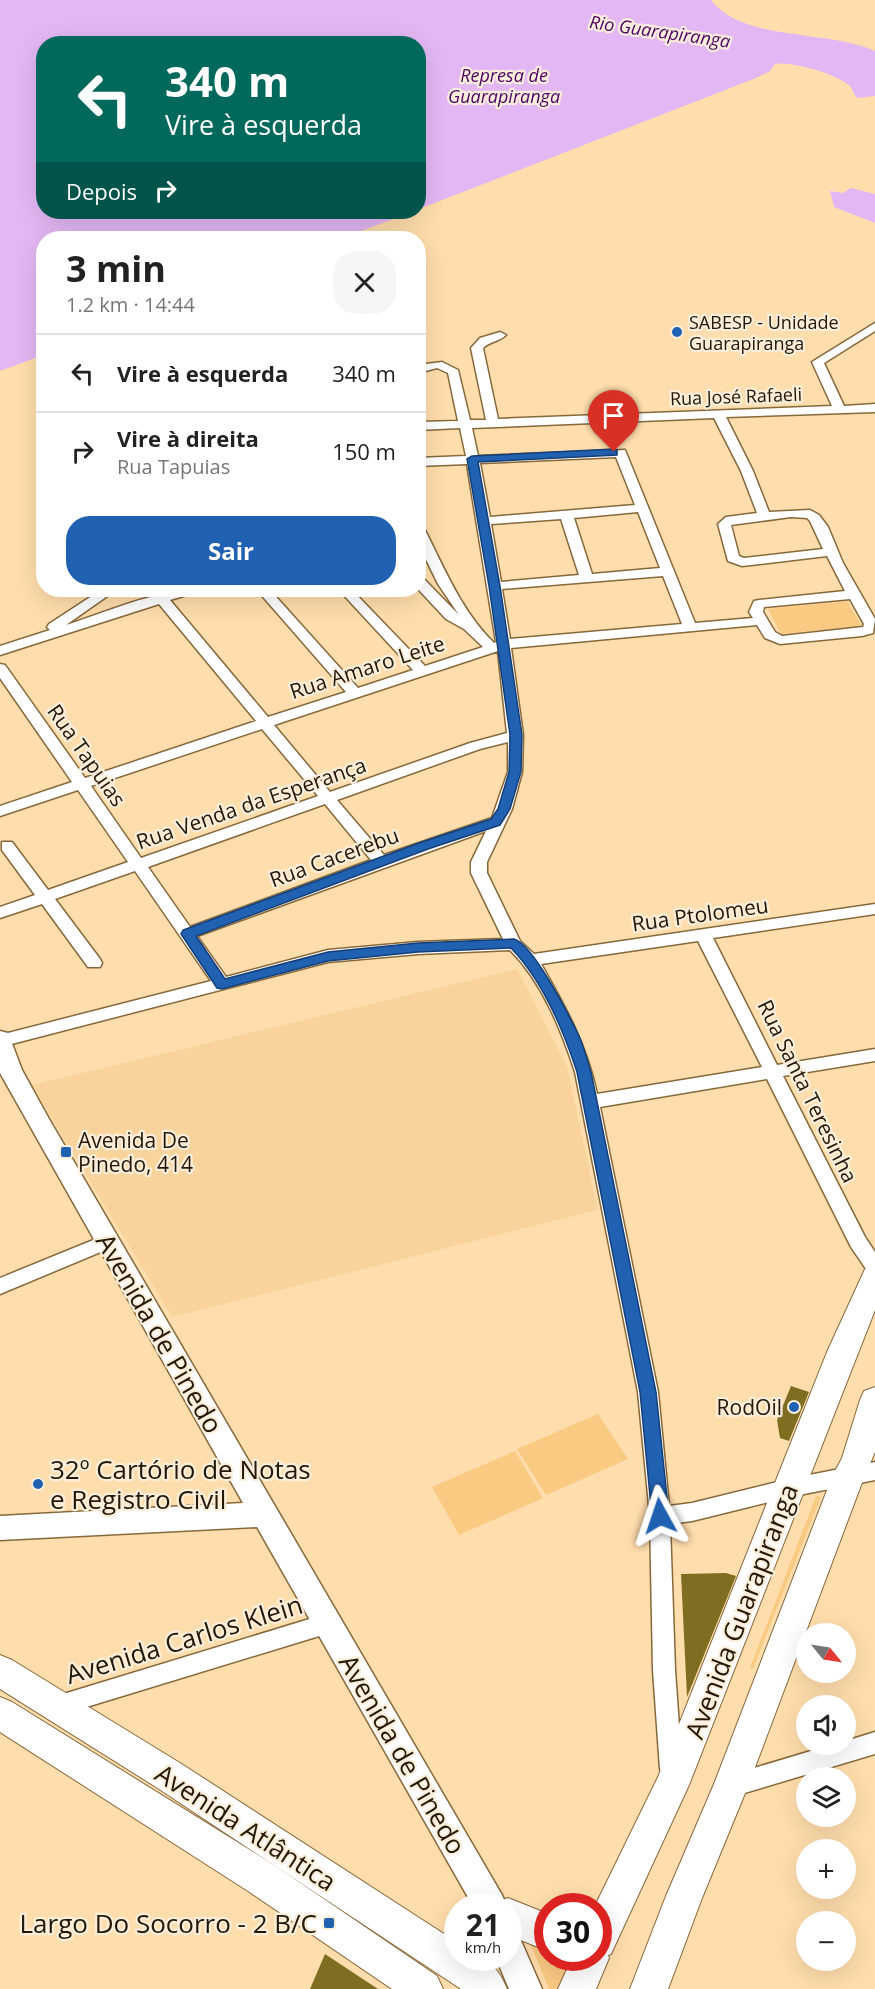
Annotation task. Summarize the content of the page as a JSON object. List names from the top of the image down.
{
  "streets": {
    "main road": ["Avenida Guarapiranga", "Avenida Atlântica"],
    "street": [
      "Rua José Rafaeli",
      "Rua Amaro Leite",
      "Rua Tapuias",
      "Rua Venda da Esperança",
      "Rua Cacerebu",
      "Rua Ptolomeu",
      "Rua Santa Teresinha",
      "Avenida de Pinedo",
      "Avenida Carlos Klein"
    ]
  },
  "crossings": [
    ["Rua Amaro Leite", "Rua Tapuias"],
    ["Rua Tapuias", "Rua Venda da Esperança"],
    ["Rua Tapuias", "Rua Cacerebu"],
    ["Rua Ptolomeu", "Rua Santa Teresinha"],
    ["Avenida de Pinedo", "Avenida Carlos Klein"],
    ["Avenida Carlos Klein", "Avenida Atlântica"]
  ],
  "water": ["Rio Guarapiranga", "Represa de Guarapiranga"],
  "places": {
    "other": ["SABESP - Unidade Guarapiranga", "RodOil", "32º Cartório de Notas e Registro Civil"],
    "transit": ["Avenida De Pinedo, 414", "Largo Do Socorro - 2 B/C"]
  },
  "north": "bottom right",
  "page": {
    "turn": ["340 m", "Vire à esquerda"],
    "then": "Depois",
    "heading": ["3 min", "1.2 km · 14:44"],
    "list": [
      {
        "name": "Vire à esquerda",
        "value": "340 m"
      },
      {
        "name": "Vire à direita",
        "note": "Rua Tapuias",
        "value": "150 m"
      }
    ],
    "buttons": "Sair",
    "map_buttons": ["+", "−"],
    "speed": "21 km/h",
    "limit": "30"
  }
}
